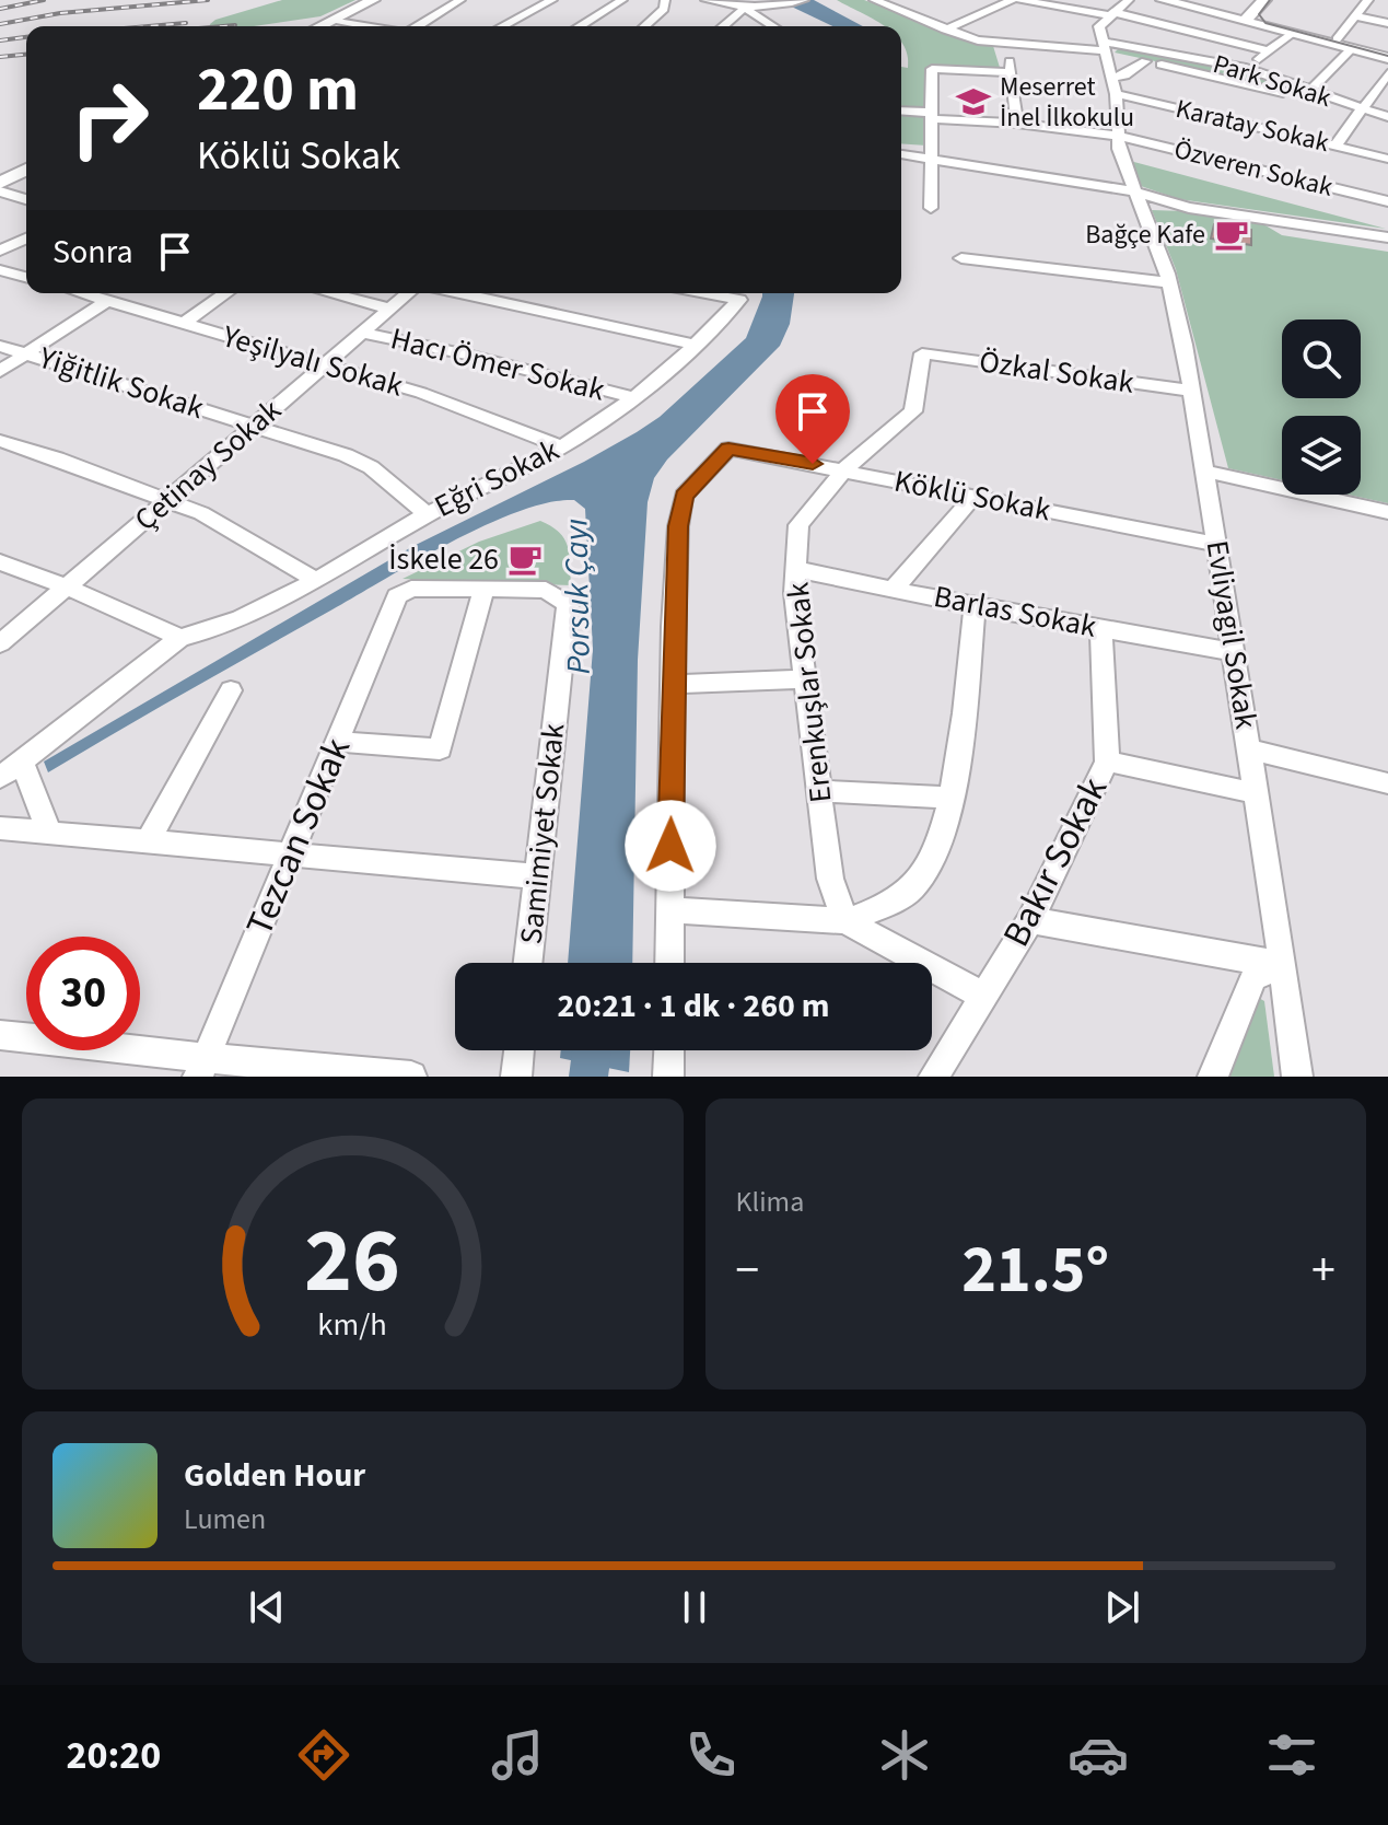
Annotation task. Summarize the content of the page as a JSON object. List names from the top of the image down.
{
  "streets": {
    "street": [
      "Park Sokak",
      "Karatay Sokak",
      "Özveren Sokak",
      "Yeşilyalı Sokak",
      "Hacı Ömer Sokak",
      "Özkal Sokak",
      "Yiğitlik Sokak",
      "Çetinay Sokak",
      "Eğri Sokak",
      "Köklü Sokak",
      "Barlas Sokak",
      "Evliyagil Sokak",
      "Erenkuşlar Sokak",
      "Samimiyet Sokak",
      "Tezcan Sokak",
      "Bakır Sokak"
    ]
  },
  "crossings": [
    ["Park Sokak", "Evliyagil Sokak"],
    ["Karatay Sokak", "Evliyagil Sokak"],
    ["Özveren Sokak", "Evliyagil Sokak"],
    ["Yeşilyalı Sokak", "Çetinay Sokak"],
    ["Yeşilyalı Sokak", "Eğri Sokak"],
    ["Hacı Ömer Sokak", "Çetinay Sokak"],
    ["Hacı Ömer Sokak", "Eğri Sokak"],
    ["Özkal Sokak", "Evliyagil Sokak"],
    ["Özkal Sokak", "Erenkuşlar Sokak"],
    ["Yiğitlik Sokak", "Çetinay Sokak"],
    ["Yiğitlik Sokak", "Eğri Sokak"],
    ["Köklü Sokak", "Evliyagil Sokak"],
    ["Köklü Sokak", "Erenkuşlar Sokak"],
    ["Barlas Sokak", "Evliyagil Sokak"],
    ["Barlas Sokak", "Erenkuşlar Sokak"],
    ["Barlas Sokak", "Bakır Sokak"],
    ["Samimiyet Sokak", "Tezcan Sokak"]
  ],
  "water": ["Porsuk Çayı"],
  "places": {
    "school or university": ["Meserret İnel İlkokulu"],
    "cafe": ["Bağçe Kafe", "İskele 26"]
  },
  "page": {
    "turn": ["220 m", "Köklü Sokak"],
    "then": "Sonra",
    "limit": "30",
    "trip": "20:21 · 1 dk · 260 m",
    "tile": "Klima",
    "heat": ["−", "21.5°", "+"],
    "song": ["Golden Hour", "Lumen"],
    "tabs": "20:20",
    "gauge": ["26", "km/h"]
  }
}
